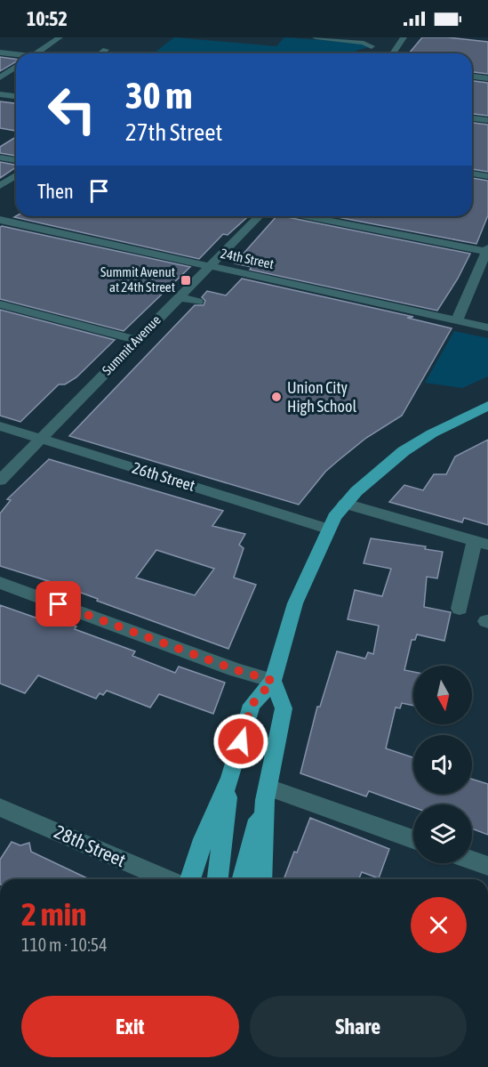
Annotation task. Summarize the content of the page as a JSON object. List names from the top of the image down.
{
  "streets": {
    "street": [
      "24th Street",
      "Summit Avenue",
      "26th Street",
      "28th Street"
    ]
  },
  "crossings": [
    ["24th Street", "Summit Avenue"],
    ["Summit Avenue", "26th Street"]
  ],
  "places": {
    "transit": ["Summit Avenut at 24th Street"],
    "other": ["Union City High School"]
  },
  "north": "bottom",
  "page": {
    "status": "10:52",
    "turn": ["30 m", "27th Street"],
    "then": "Then",
    "heading": ["2 min", "110 m · 10:54"],
    "buttons": ["Exit", "Share"]
  }
}
